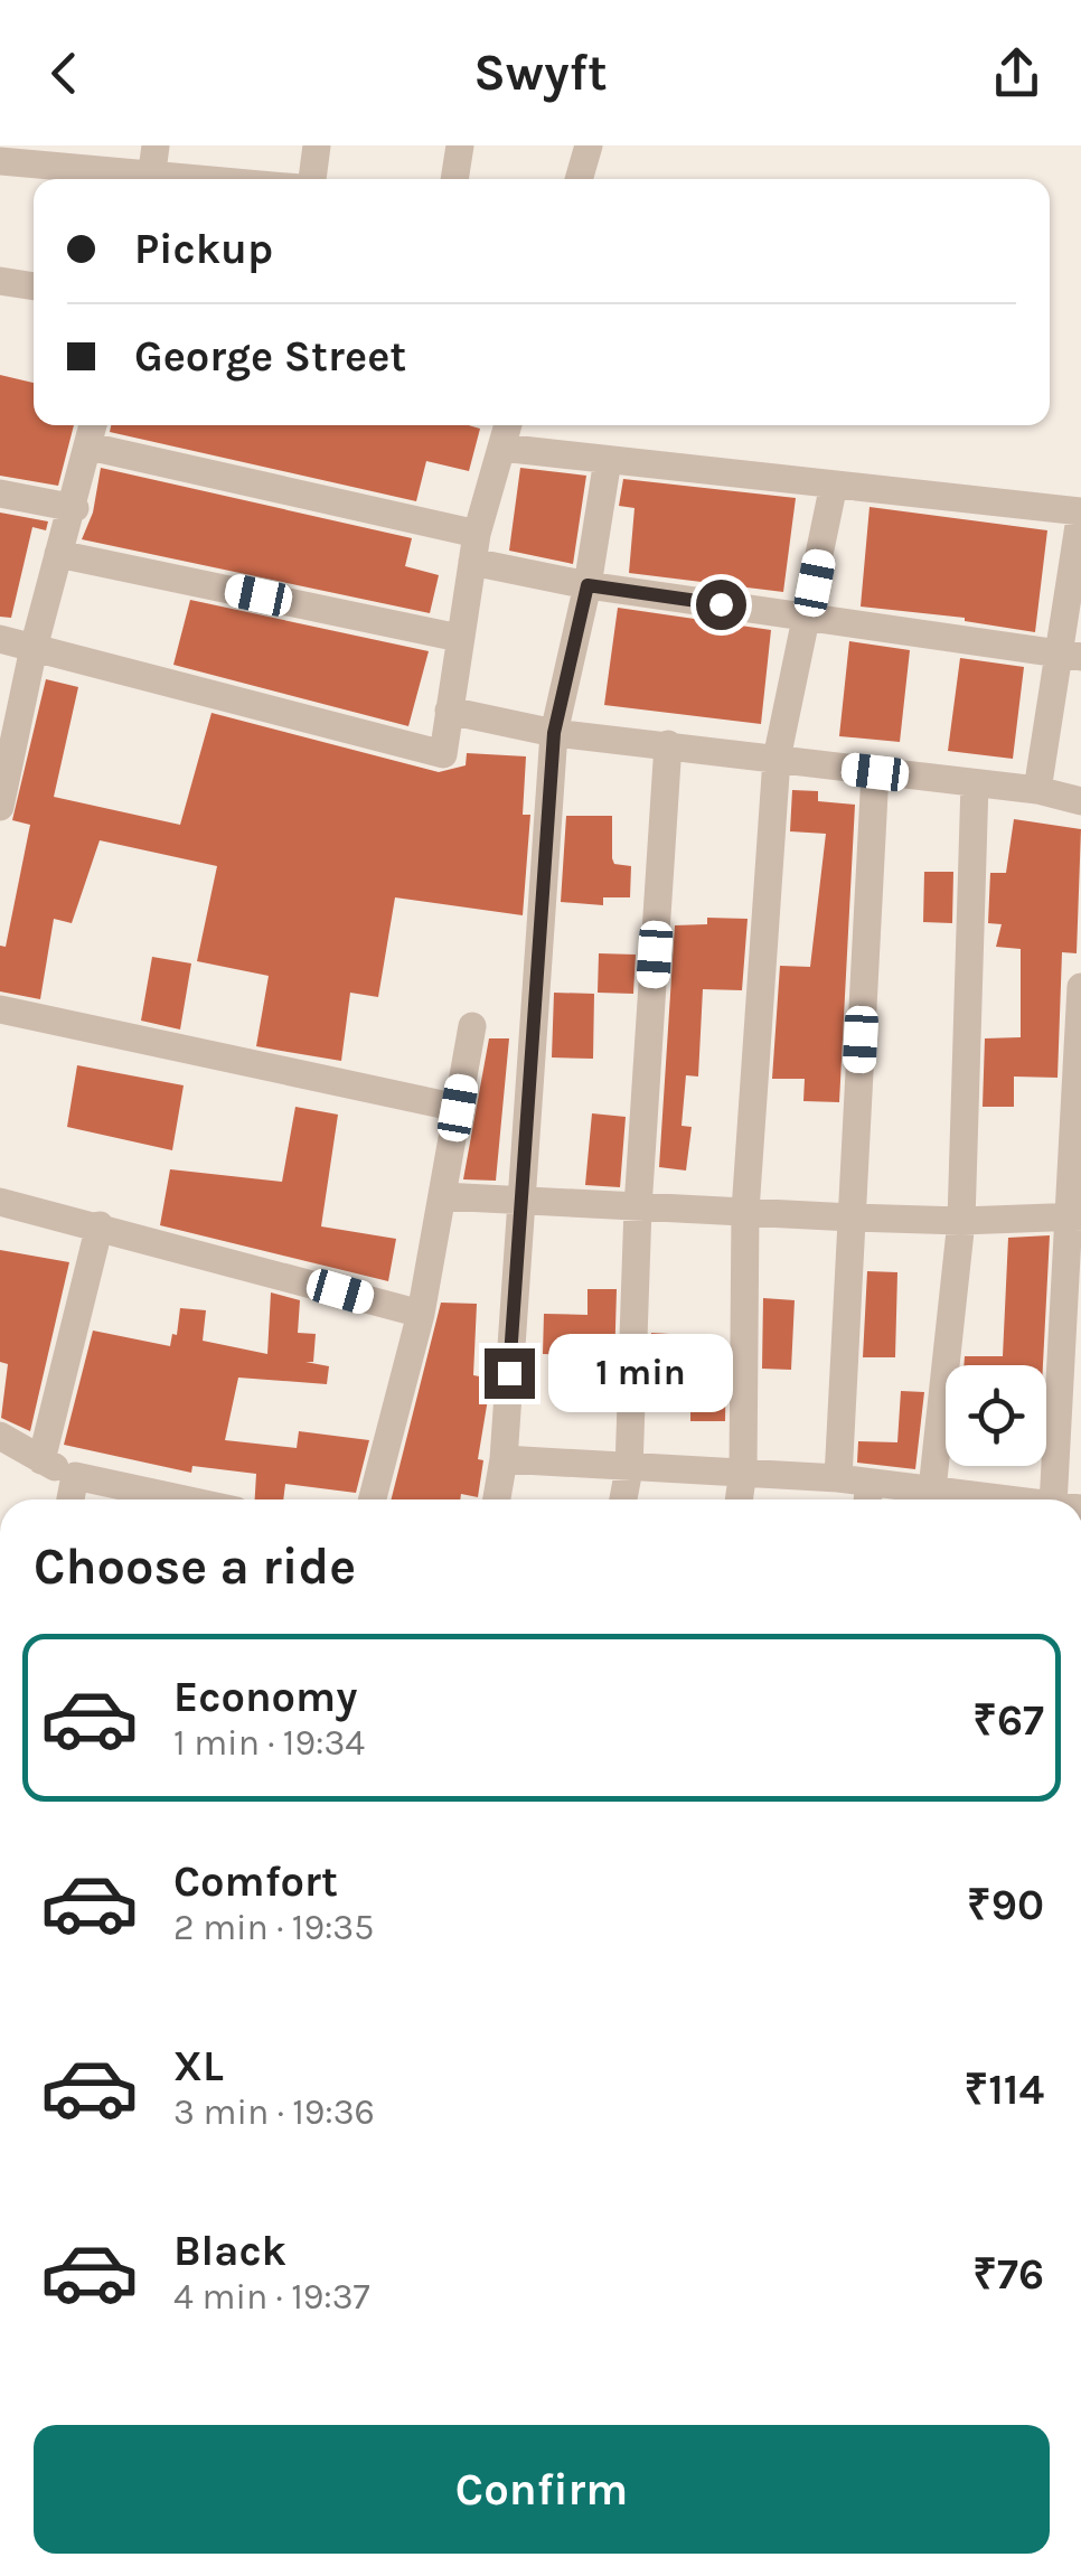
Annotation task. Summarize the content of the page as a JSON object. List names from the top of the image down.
{
  "page": {
    "header": "Swyft",
    "banner": ["Pickup", "George Street"],
    "bubble": "1 min",
    "heading": "Choose a ride",
    "list": [
      {
        "name": "Economy",
        "note": "1 min · 19:34",
        "value": "₹67"
      },
      {
        "name": "Comfort",
        "note": "2 min · 19:35",
        "value": "₹90"
      },
      {
        "name": "XL",
        "note": "3 min · 19:36",
        "value": "₹114"
      },
      {
        "name": "Black",
        "note": "4 min · 19:37",
        "value": "₹76"
      }
    ],
    "buttons": "Confirm"
  }
}
